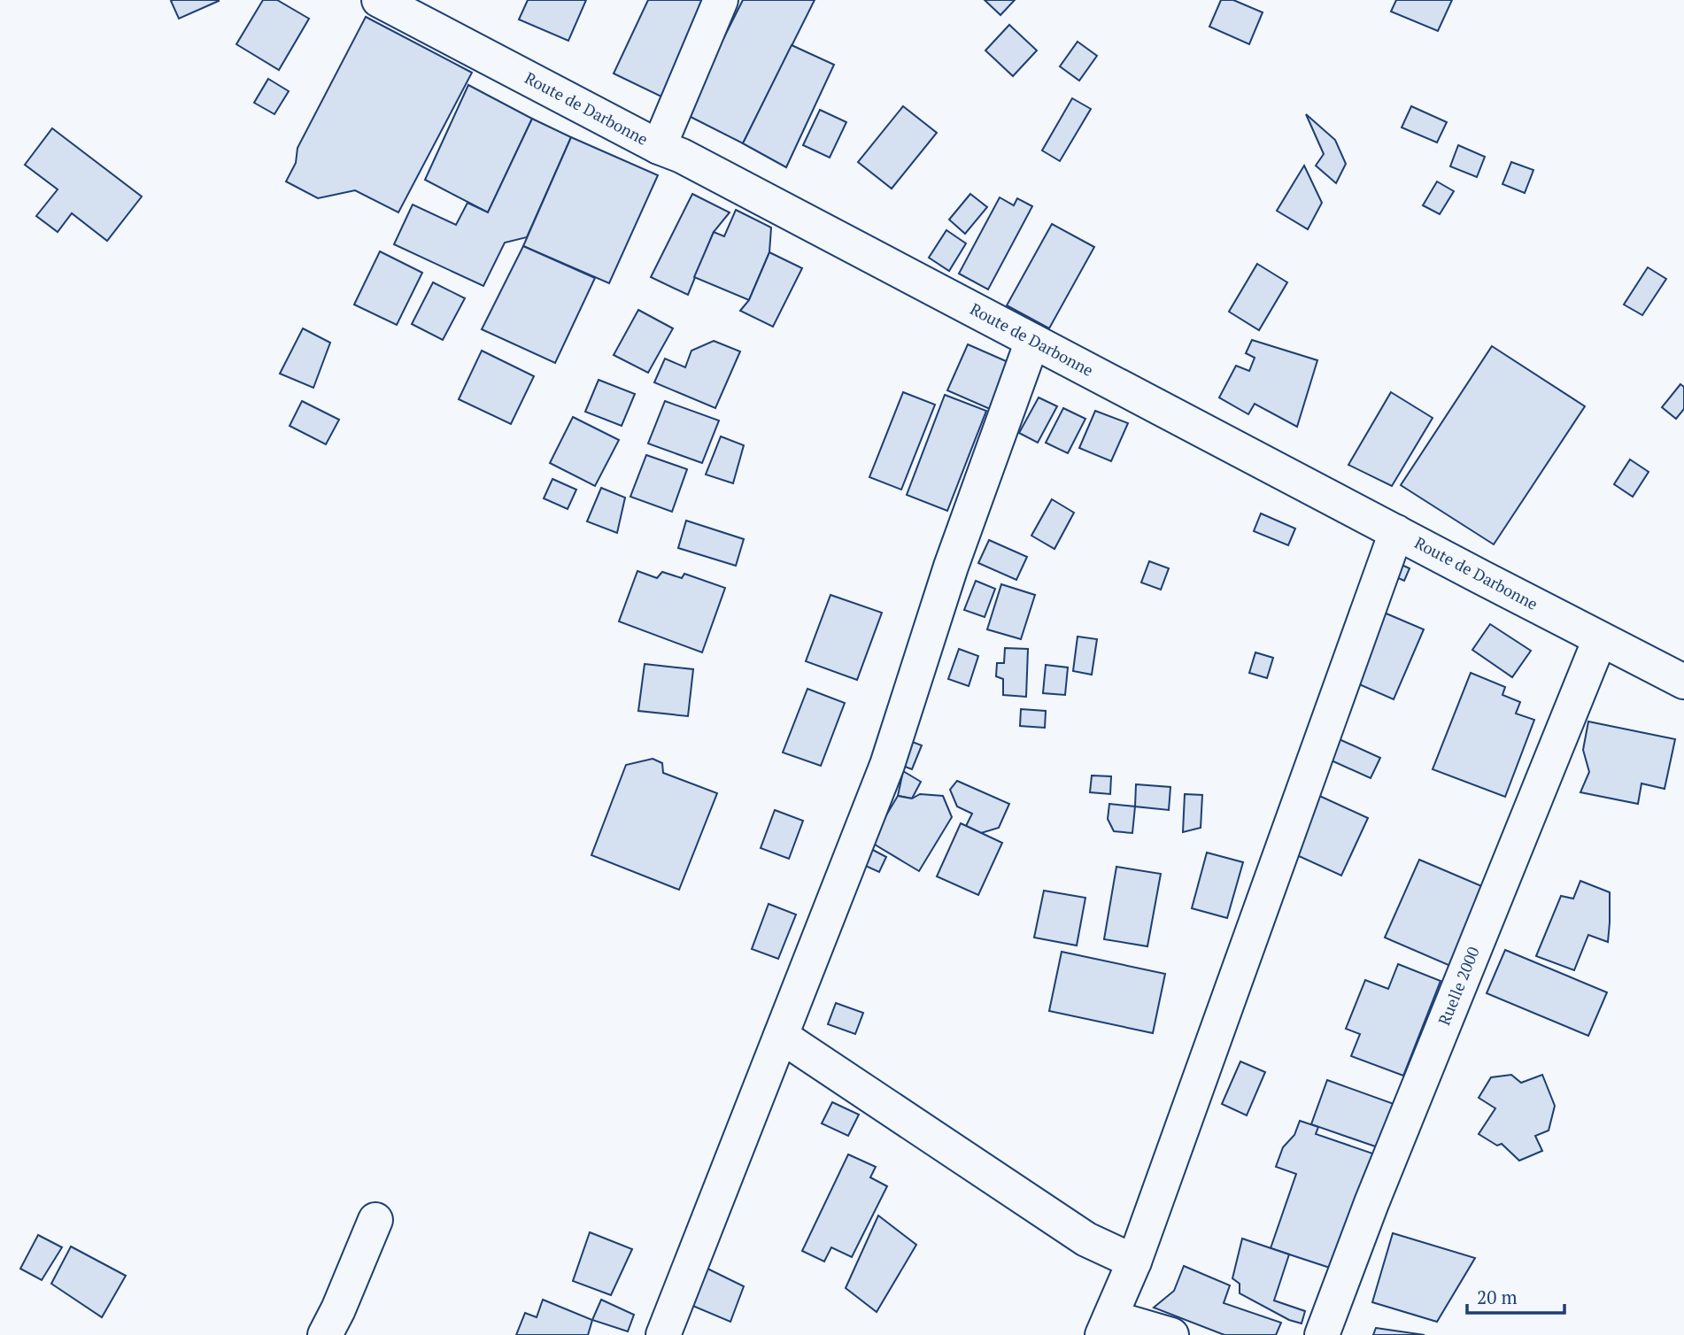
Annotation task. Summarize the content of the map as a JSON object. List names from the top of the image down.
{
  "streets": {
    "street": ["Route de Darbonne", "Ruelle 2000"]
  },
  "crossings": [
    ["Route de Darbonne", "Ruelle 2000"]
  ],
  "scale_bar": "20 m"
}
